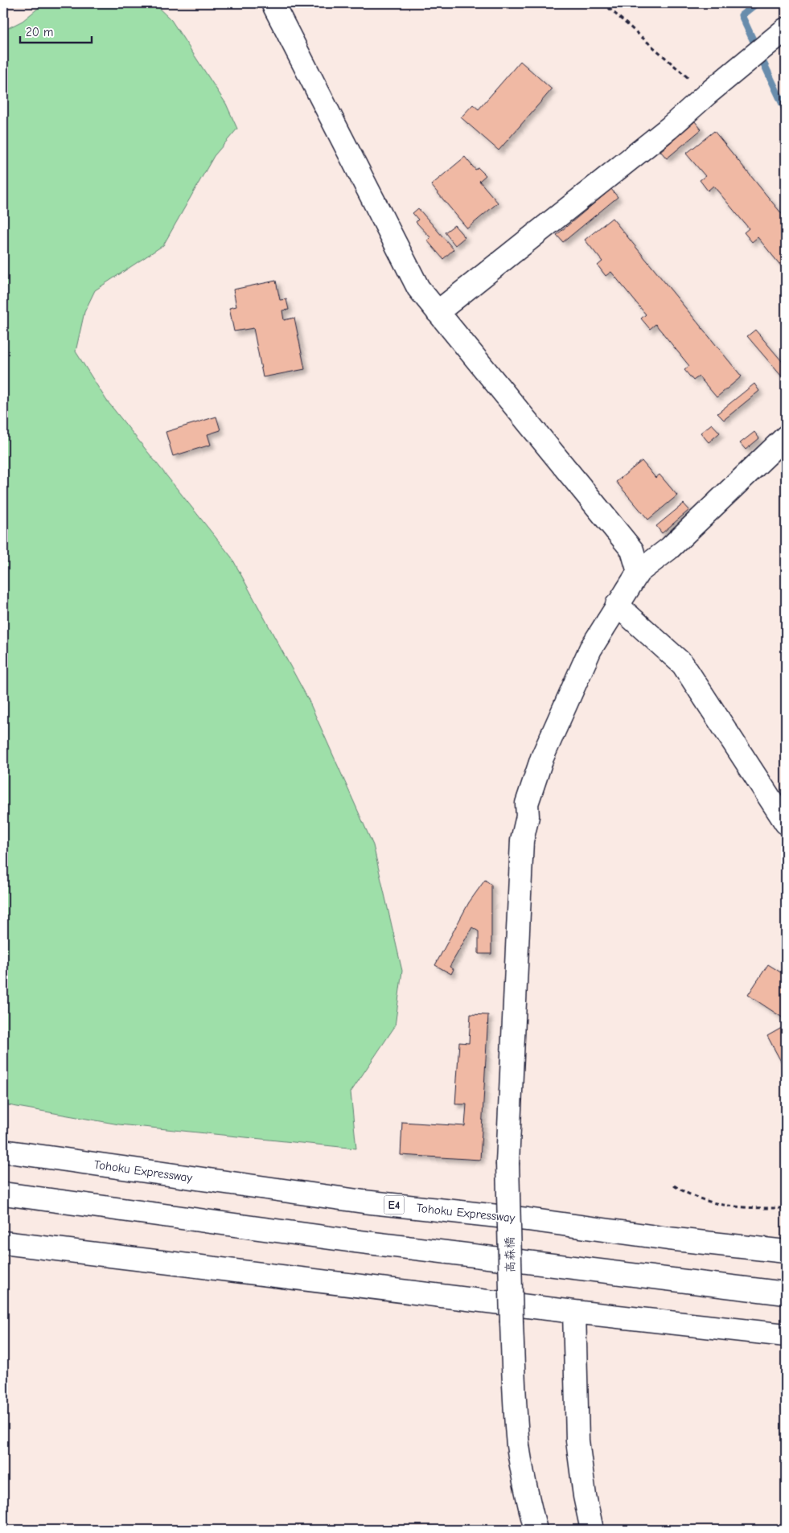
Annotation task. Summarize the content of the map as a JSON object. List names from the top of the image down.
{
  "streets": {
    "main road": ["Tohoku Expressway", "E4", "高森橋"]
  },
  "scale_bar": "20 m"
}
